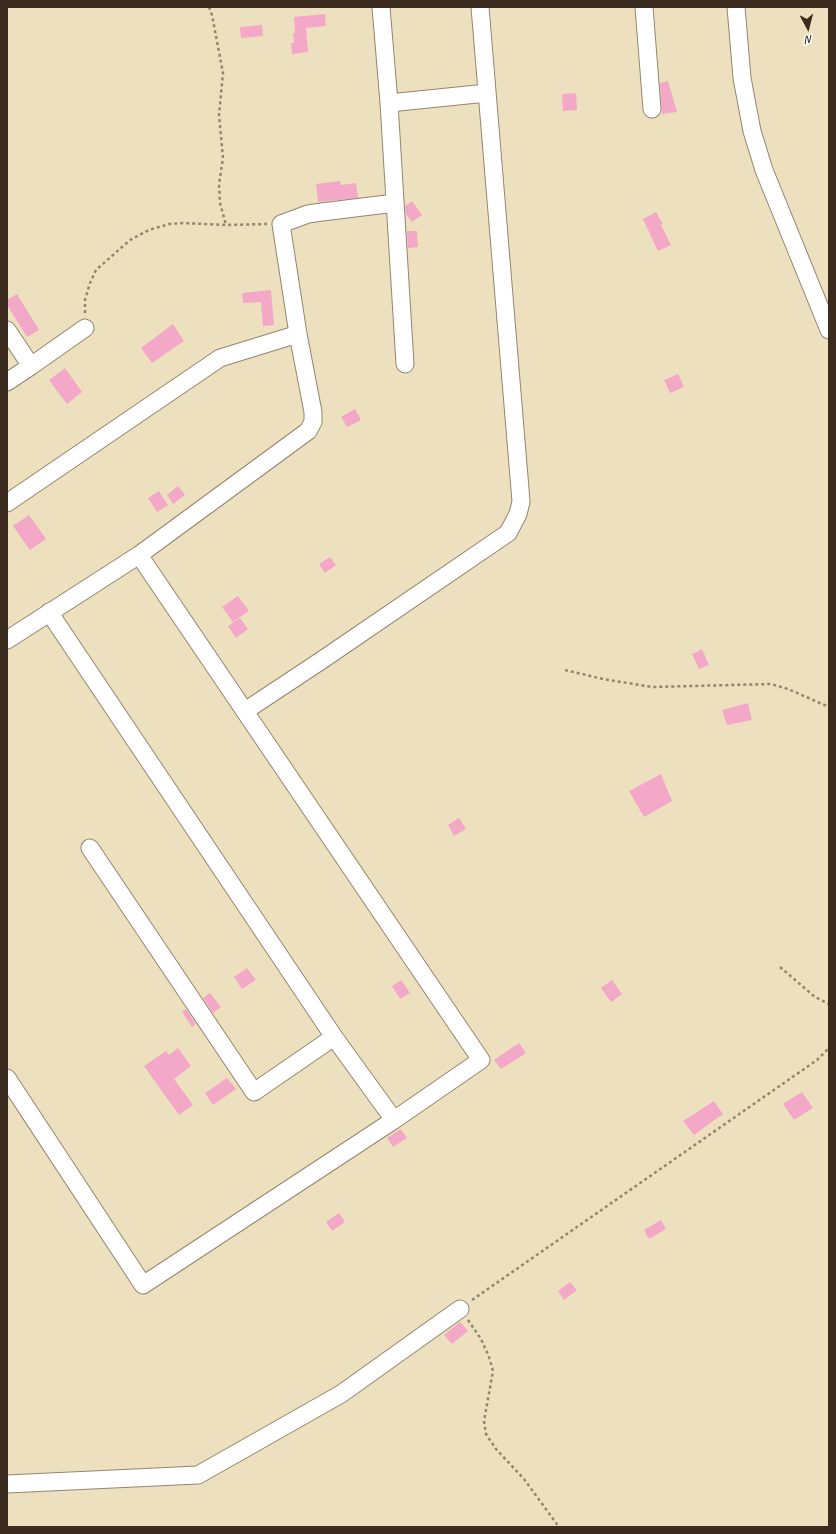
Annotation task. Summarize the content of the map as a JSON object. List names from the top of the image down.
{
  "north": "bottom"
}
